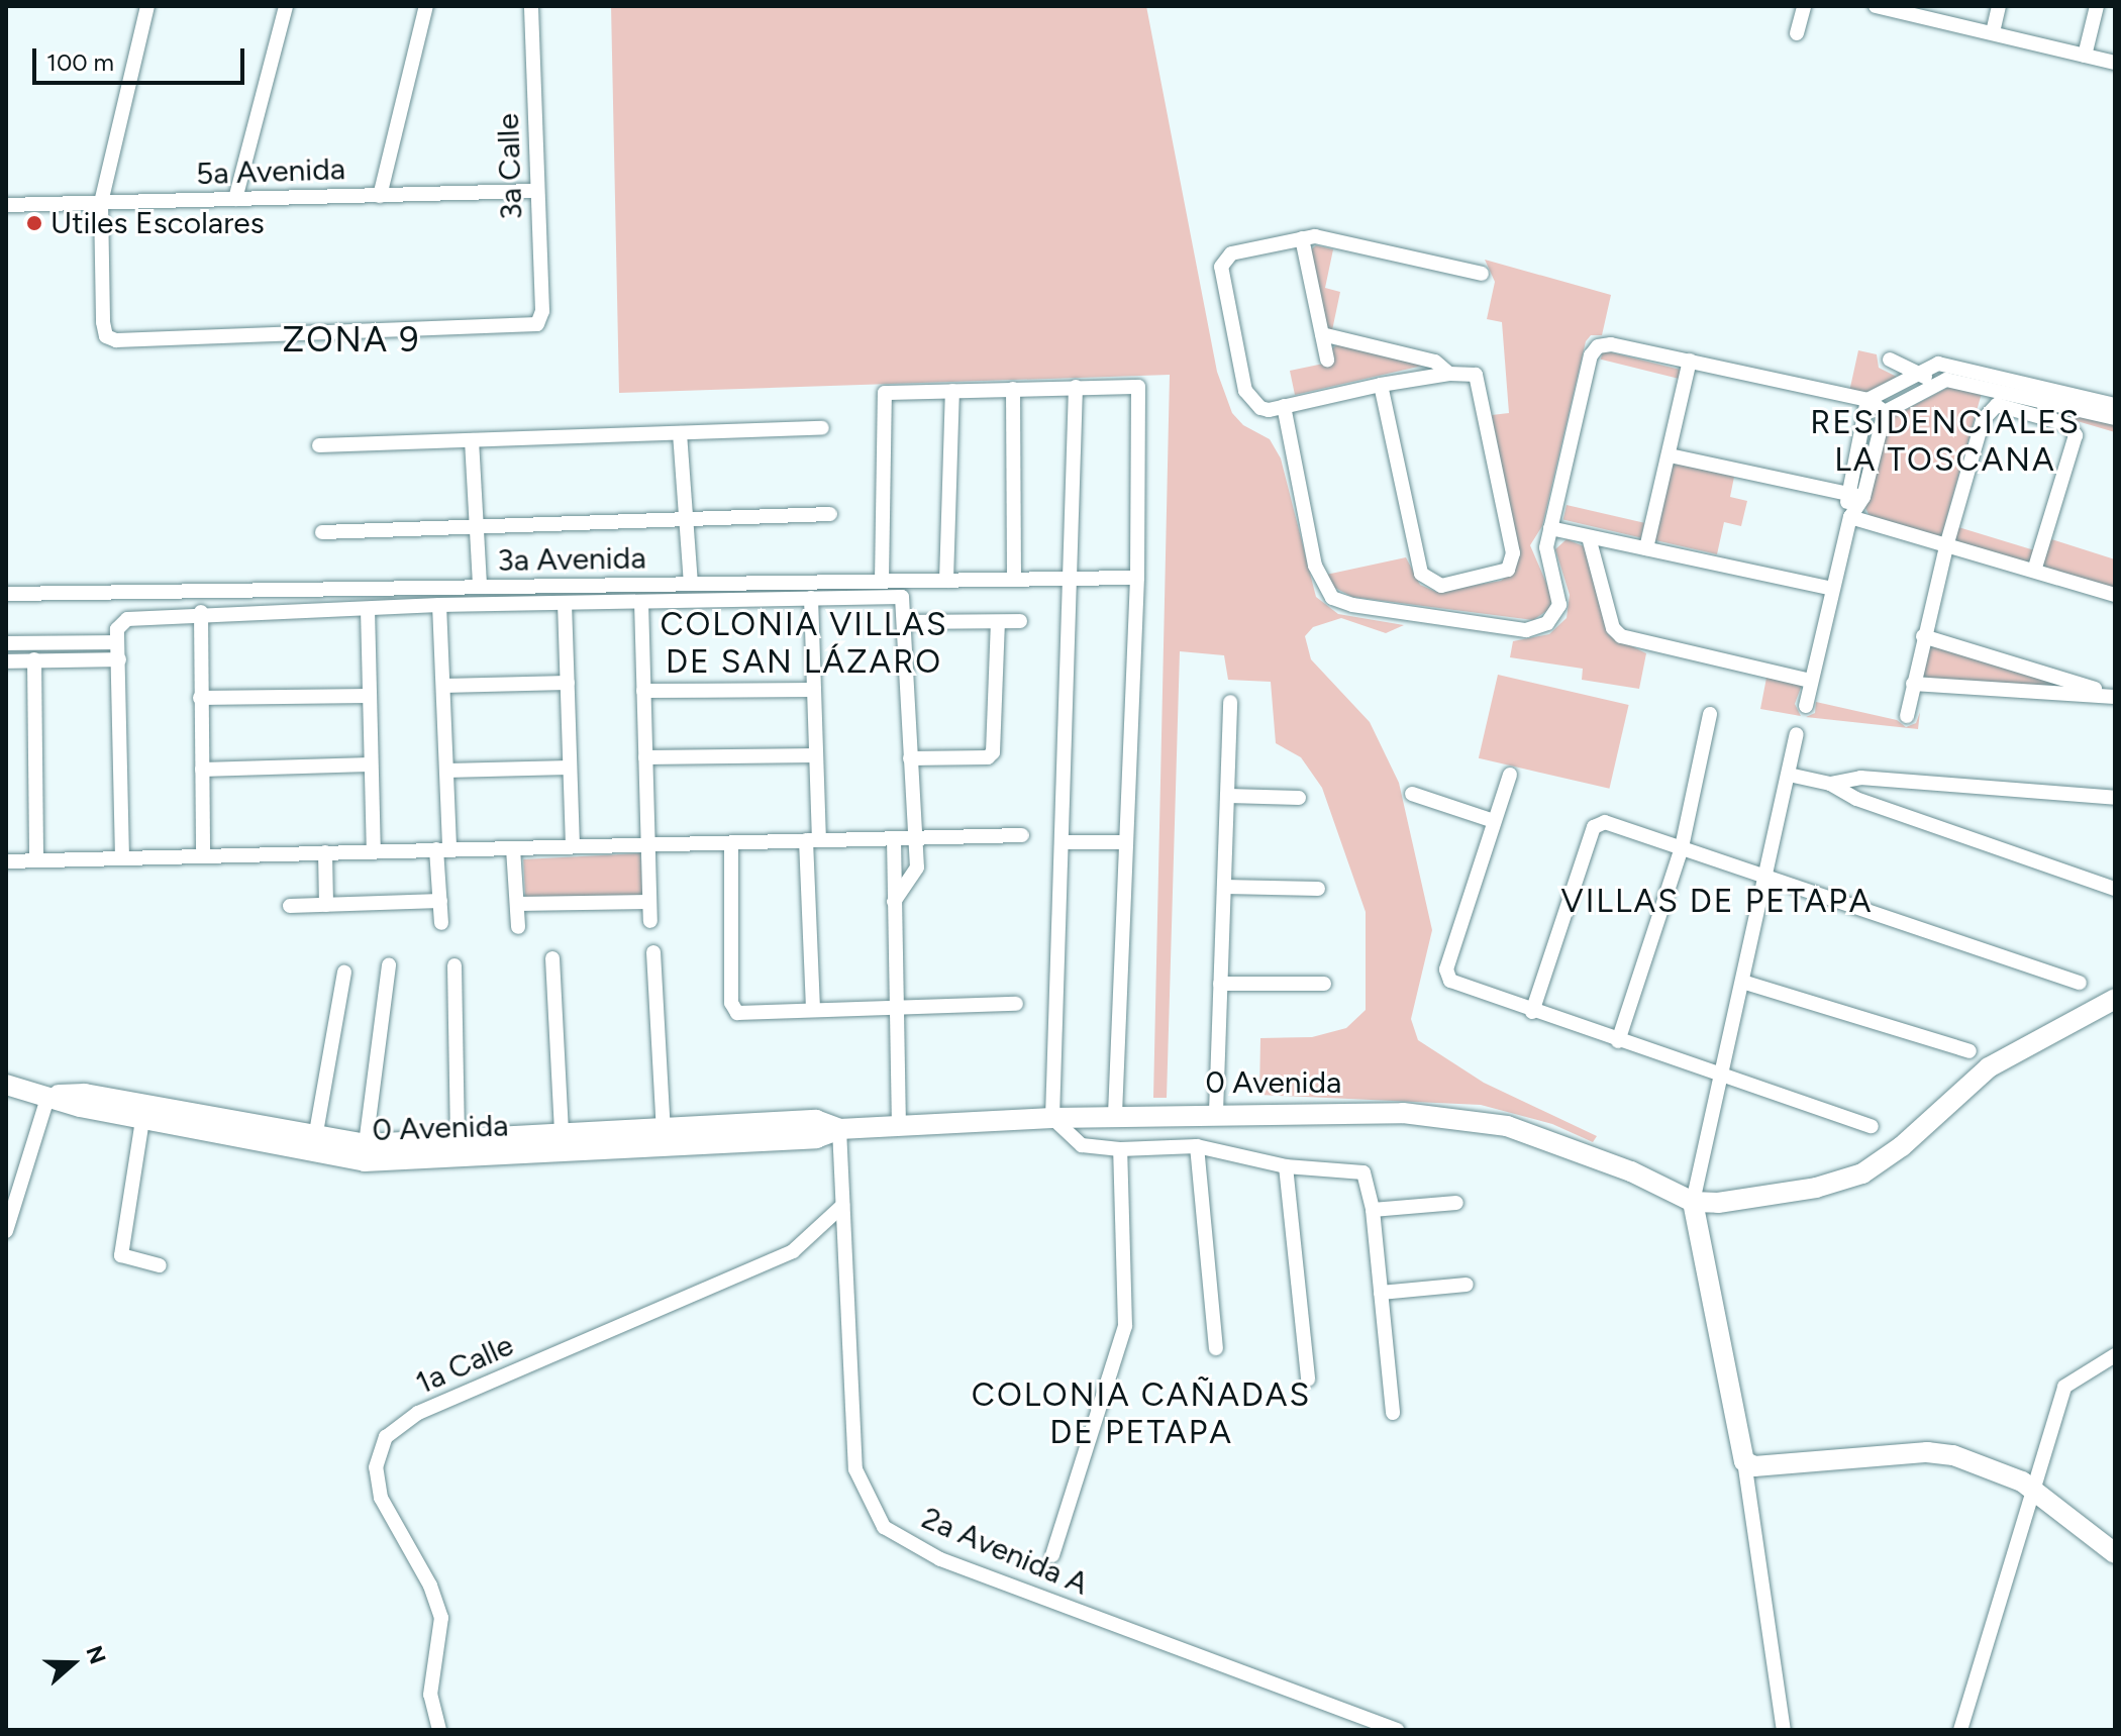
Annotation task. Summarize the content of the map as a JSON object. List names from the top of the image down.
{
  "streets": {
    "main road": ["0 Avenida"],
    "street": [
      "3a Calle",
      "5a Avenida",
      "3a Avenida",
      "1a Calle",
      "2a Avenida A"
    ]
  },
  "crossings": [
    ["3a Calle", "5a Avenida"],
    ["0 Avenida", "2a Avenida A"],
    ["1a Calle", "2a Avenida A"]
  ],
  "districts": [
    "ZONA 9",
    "RESIDENCIALES LA TOSCANA",
    "COLONIA VILLAS DE SAN LÁZARO",
    "VILLAS DE PETAPA",
    "COLONIA CAÑADAS DE PETAPA"
  ],
  "places": ["Utiles Escolares"],
  "scale_bar": "100 m",
  "north": "right"
}
